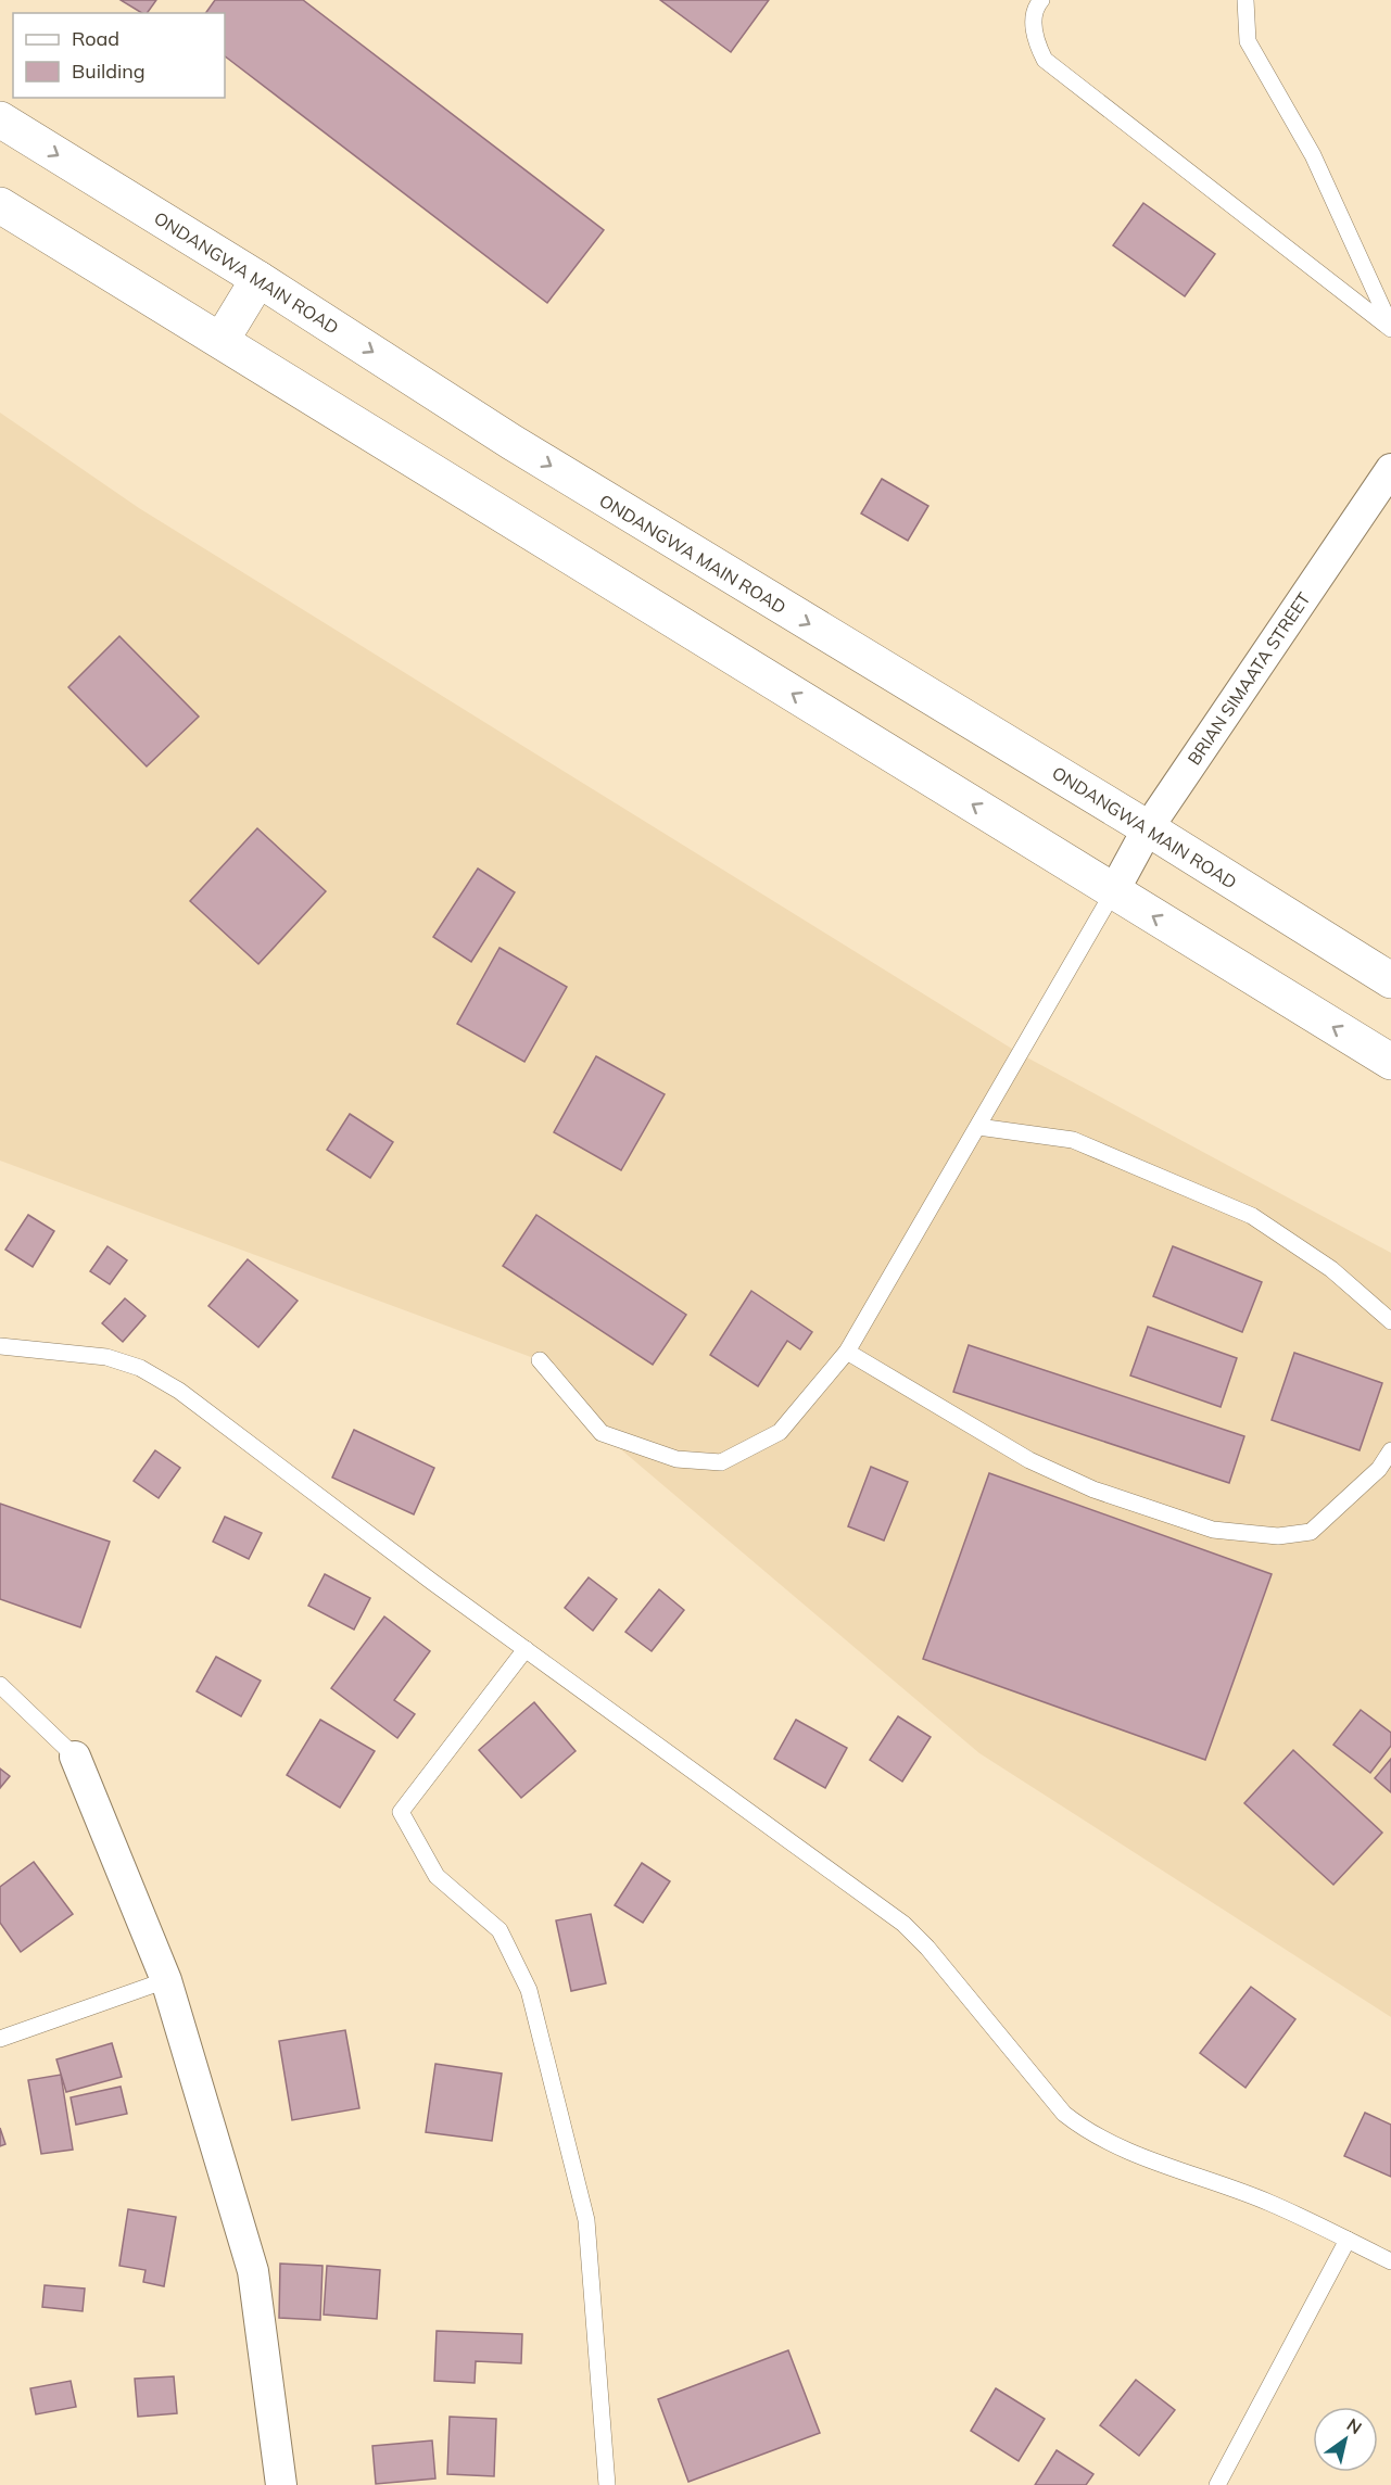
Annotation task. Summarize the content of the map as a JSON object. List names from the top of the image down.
{
  "streets": {
    "main road": ["ONDANGWA MAIN ROAD"],
    "street": ["BRIAN SIMAATA STREET"]
  },
  "crossings": [
    ["ONDANGWA MAIN ROAD", "BRIAN SIMAATA STREET"]
  ],
  "legend": ["Road", "Building"],
  "north": "top right"
}
